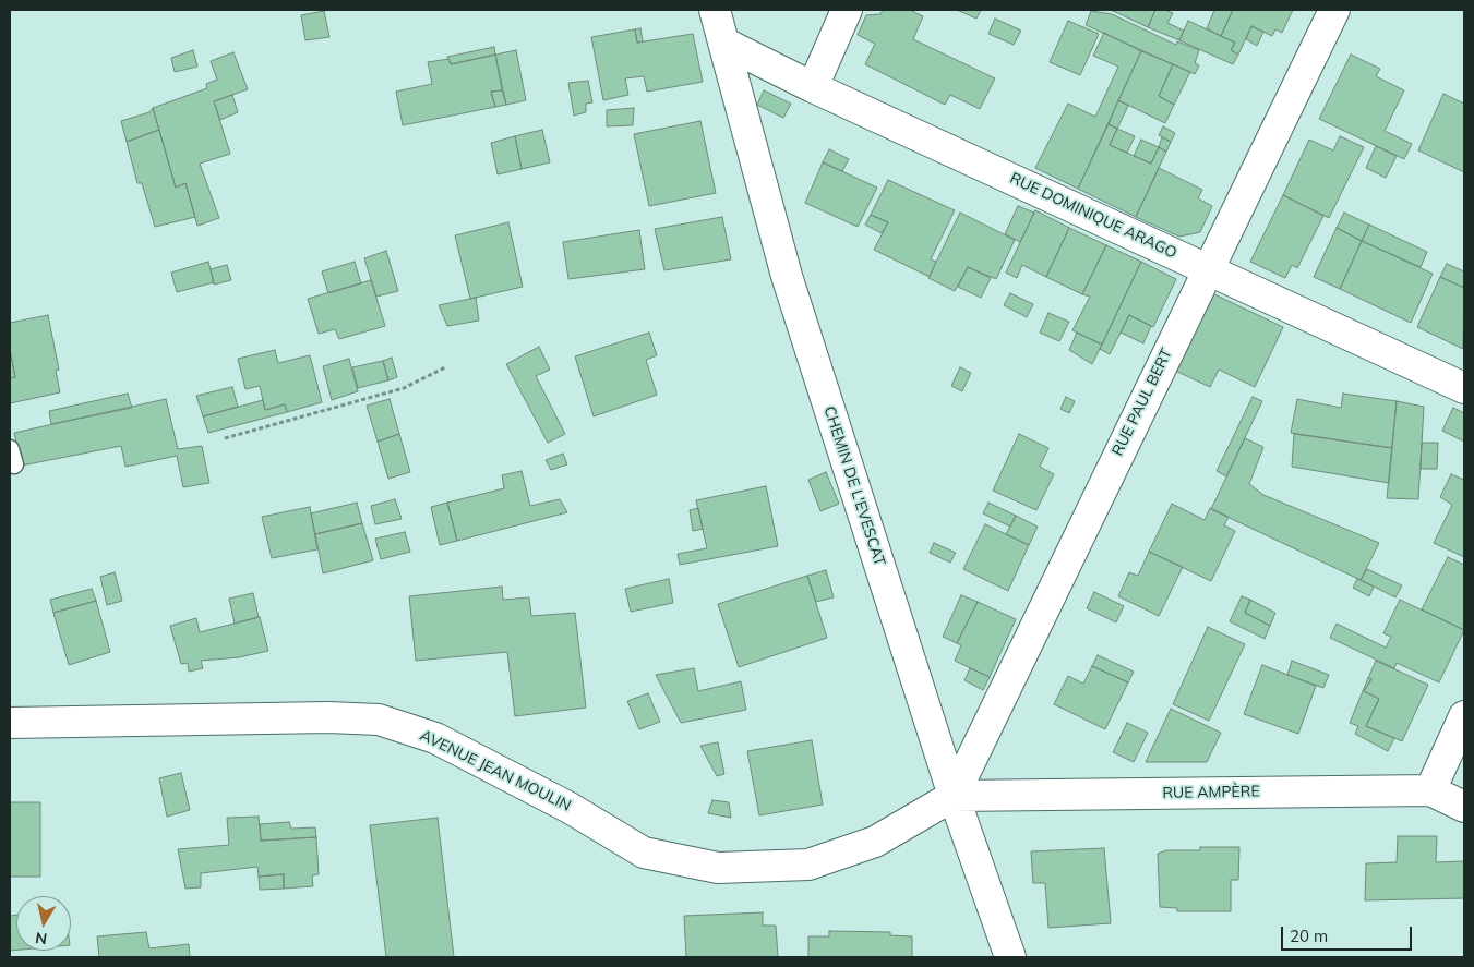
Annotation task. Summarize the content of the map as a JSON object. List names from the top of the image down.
{
  "streets": {
    "street": [
      "RUE DOMINIQUE ARAGO",
      "RUE PAUL BERT",
      "CHEMIN DE L'EVESCAT",
      "AVENUE JEAN MOULIN",
      "RUE AMPÈRE"
    ]
  },
  "crossings": [
    ["RUE DOMINIQUE ARAGO", "RUE PAUL BERT"],
    ["RUE DOMINIQUE ARAGO", "CHEMIN DE L'EVESCAT"],
    ["RUE PAUL BERT", "CHEMIN DE L'EVESCAT"],
    ["RUE PAUL BERT", "AVENUE JEAN MOULIN"],
    ["RUE PAUL BERT", "RUE AMPÈRE"],
    ["CHEMIN DE L'EVESCAT", "AVENUE JEAN MOULIN"],
    ["CHEMIN DE L'EVESCAT", "RUE AMPÈRE"],
    ["AVENUE JEAN MOULIN", "RUE AMPÈRE"]
  ],
  "scale_bar": "20 m",
  "north": "bottom"
}
